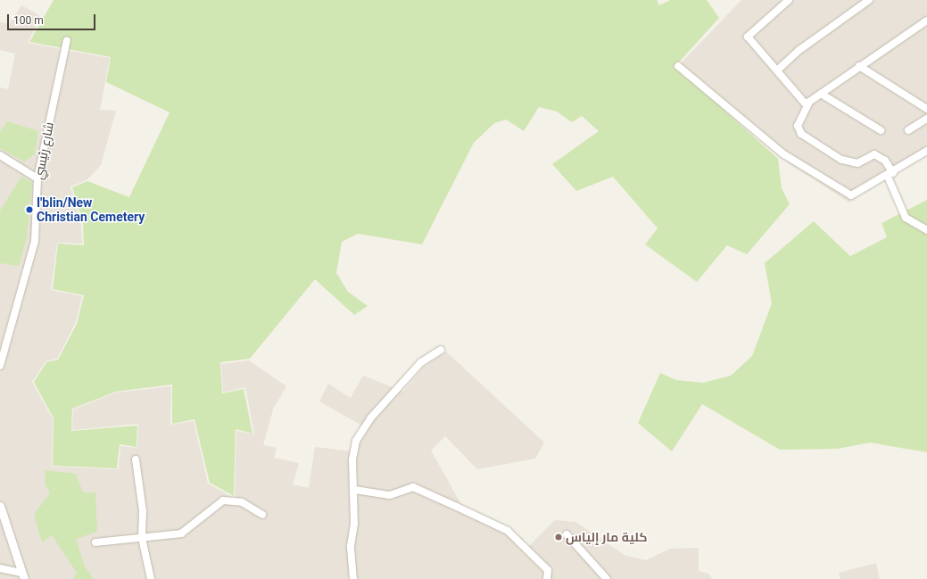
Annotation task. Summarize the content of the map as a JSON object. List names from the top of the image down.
{
  "streets": {
    "street": ["شارع رئيسي"]
  },
  "places": ["I'blin/New Christian Cemetery", "كلية مار إلياس"],
  "scale_bar": "100 m"
}
